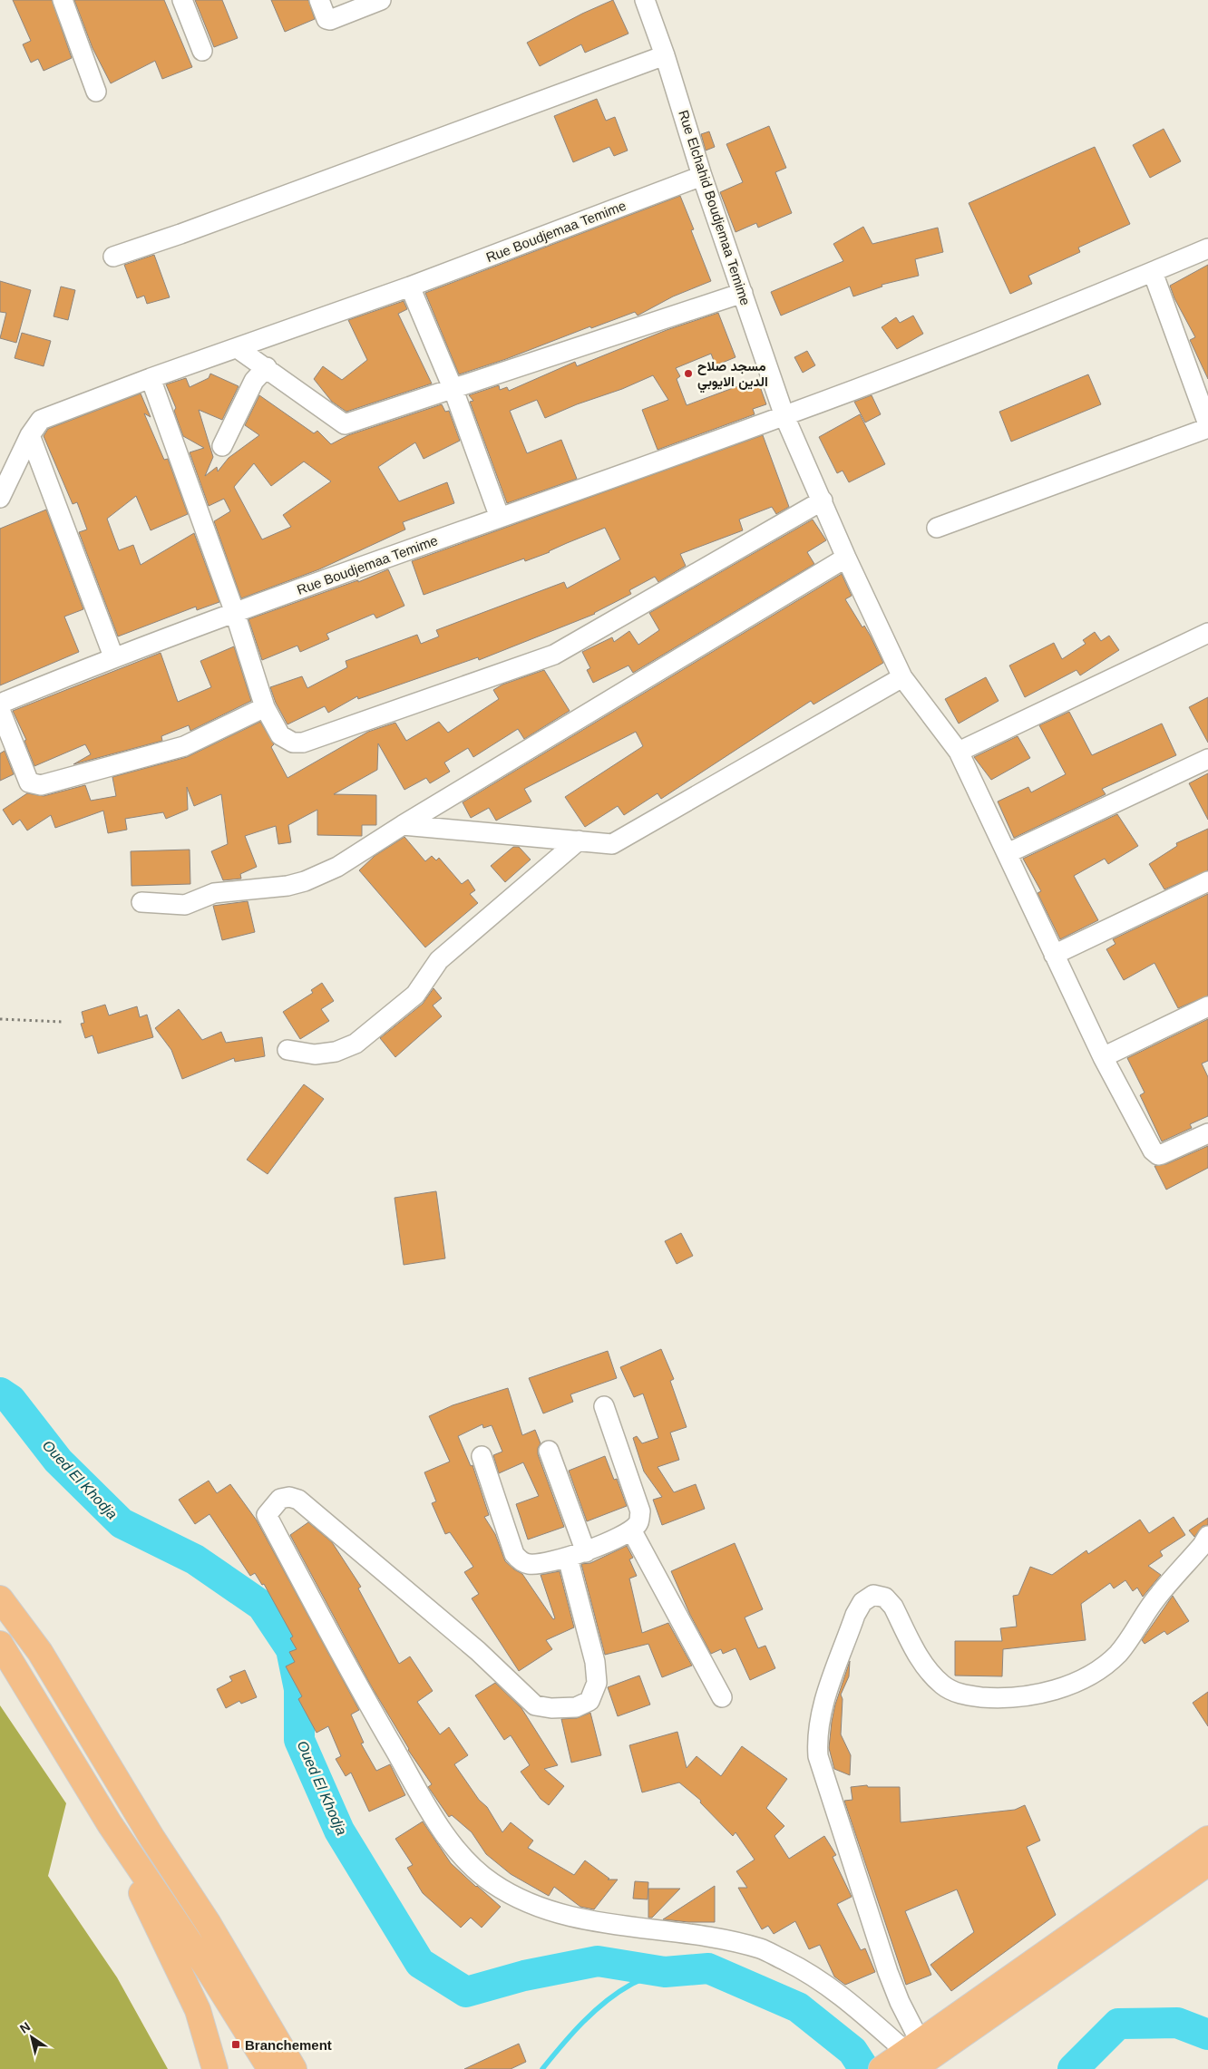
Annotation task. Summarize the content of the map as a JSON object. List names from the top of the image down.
{
  "streets": {
    "street": ["Rue Elchahid Boudjemaa Temime", "Rue Boudjemaa Temime"]
  },
  "crossings": [
    ["Rue Elchahid Boudjemaa Temime", "Rue Boudjemaa Temime"]
  ],
  "water": ["Oued El Khodja"],
  "places": {
    "other": ["مسجد صلاح الدين الايوبي"],
    "transit": ["Branchement"]
  },
  "north": "top left"
}
